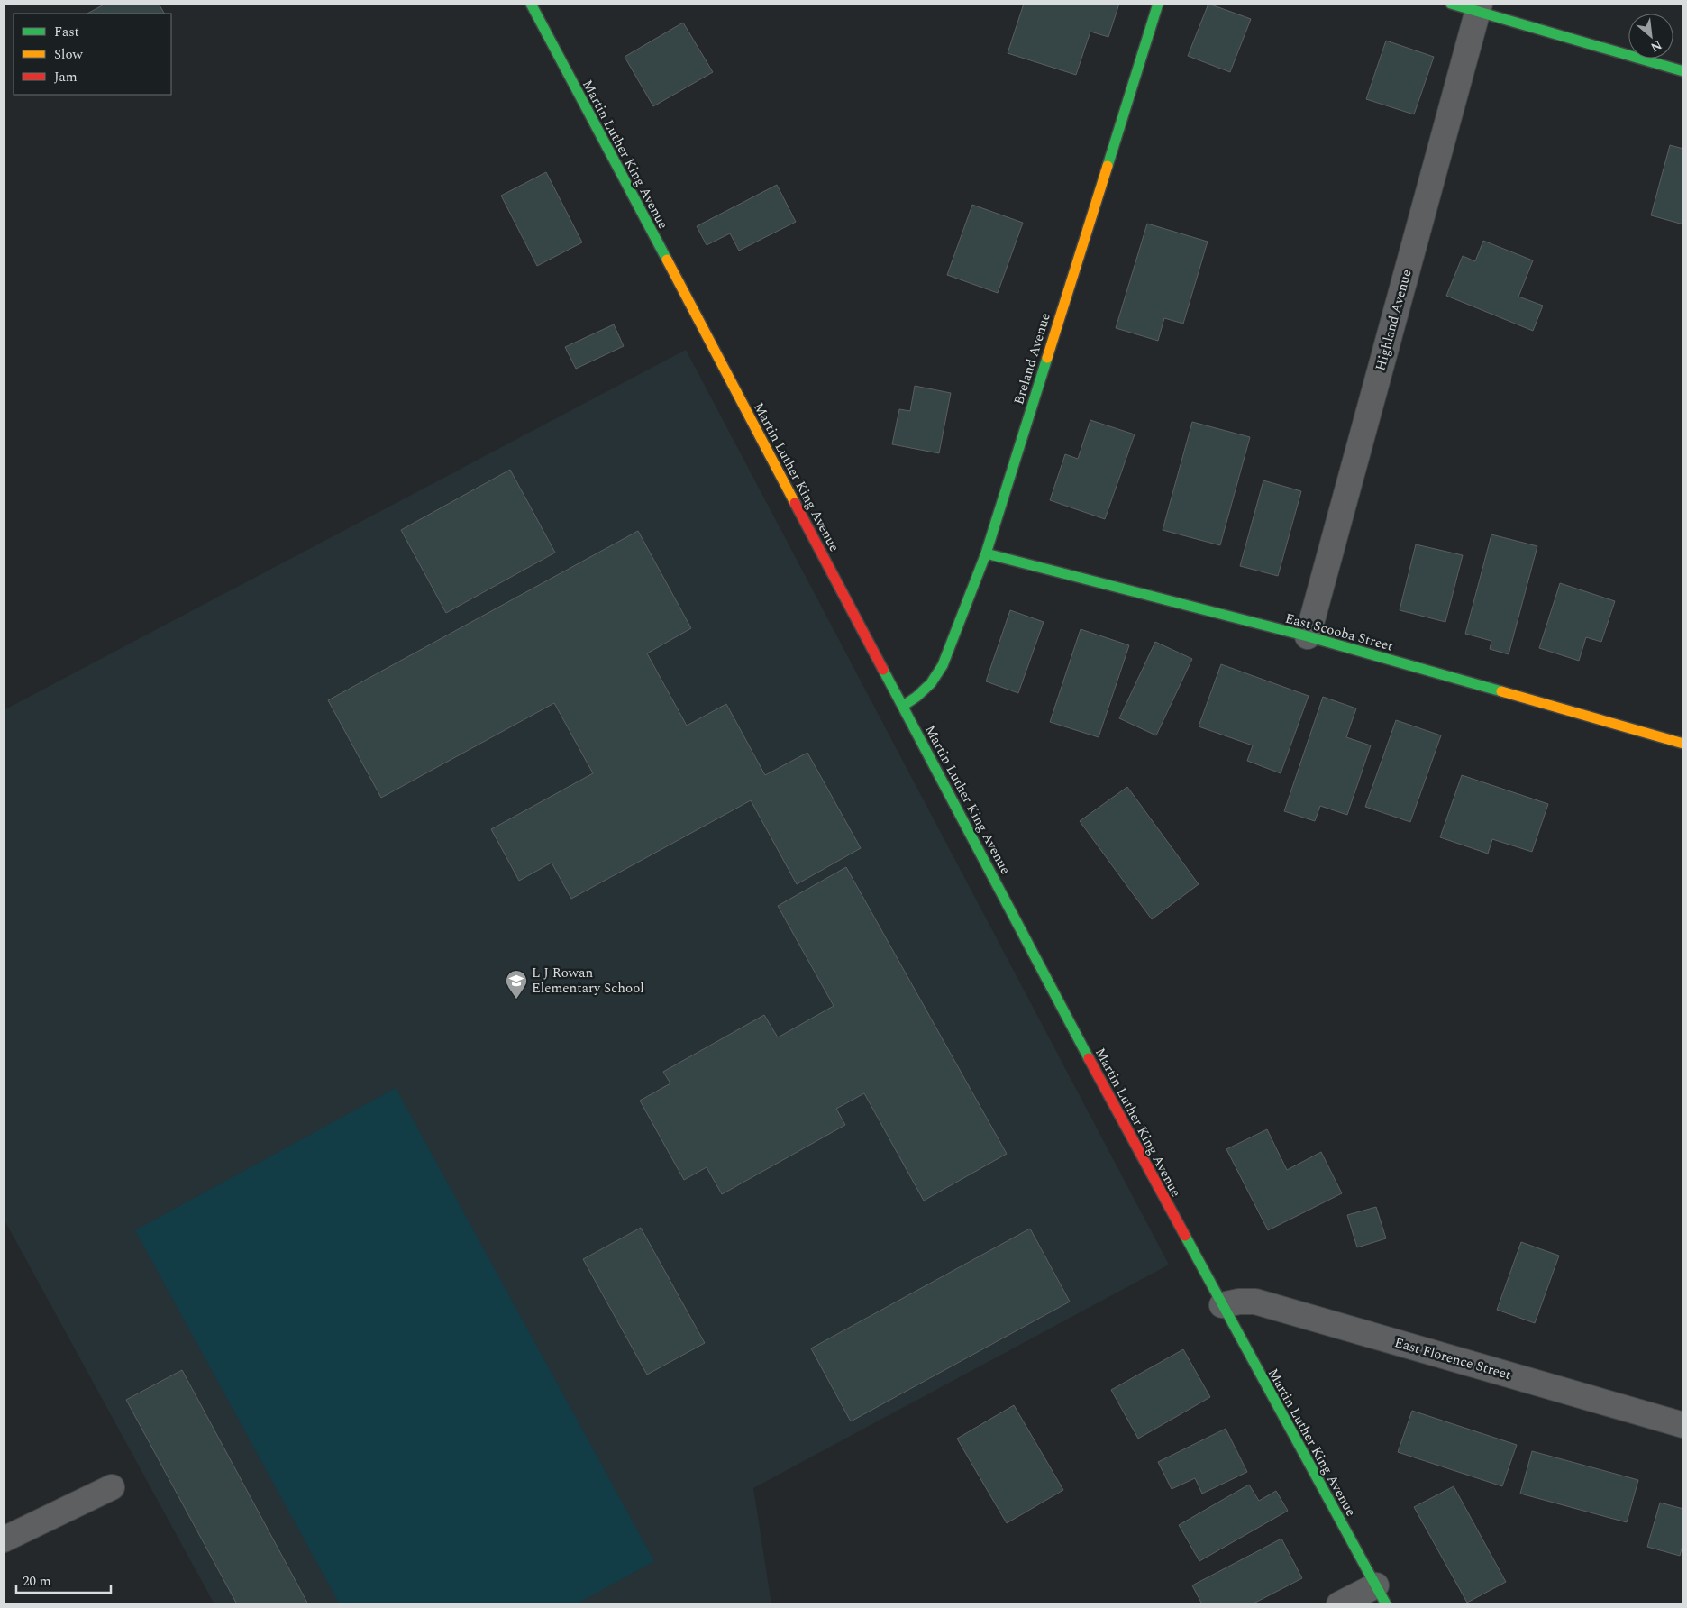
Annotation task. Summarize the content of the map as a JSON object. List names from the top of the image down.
{
  "streets": {
    "street": [
      "Martin Luther King Avenue",
      "Highland Avenue",
      "Breland Avenue",
      "East Scooba Street",
      "East Florence Street"
    ]
  },
  "crossings": [
    ["Martin Luther King Avenue", "Breland Avenue"],
    ["Martin Luther King Avenue", "East Florence Street"],
    ["Highland Avenue", "East Scooba Street"],
    ["Breland Avenue", "East Scooba Street"]
  ],
  "places": {
    "school or university": ["L J Rowan Elementary School"]
  },
  "legend": ["Fast", "Slow", "Jam"],
  "scale_bar": "20 m",
  "north": "bottom right"
}
